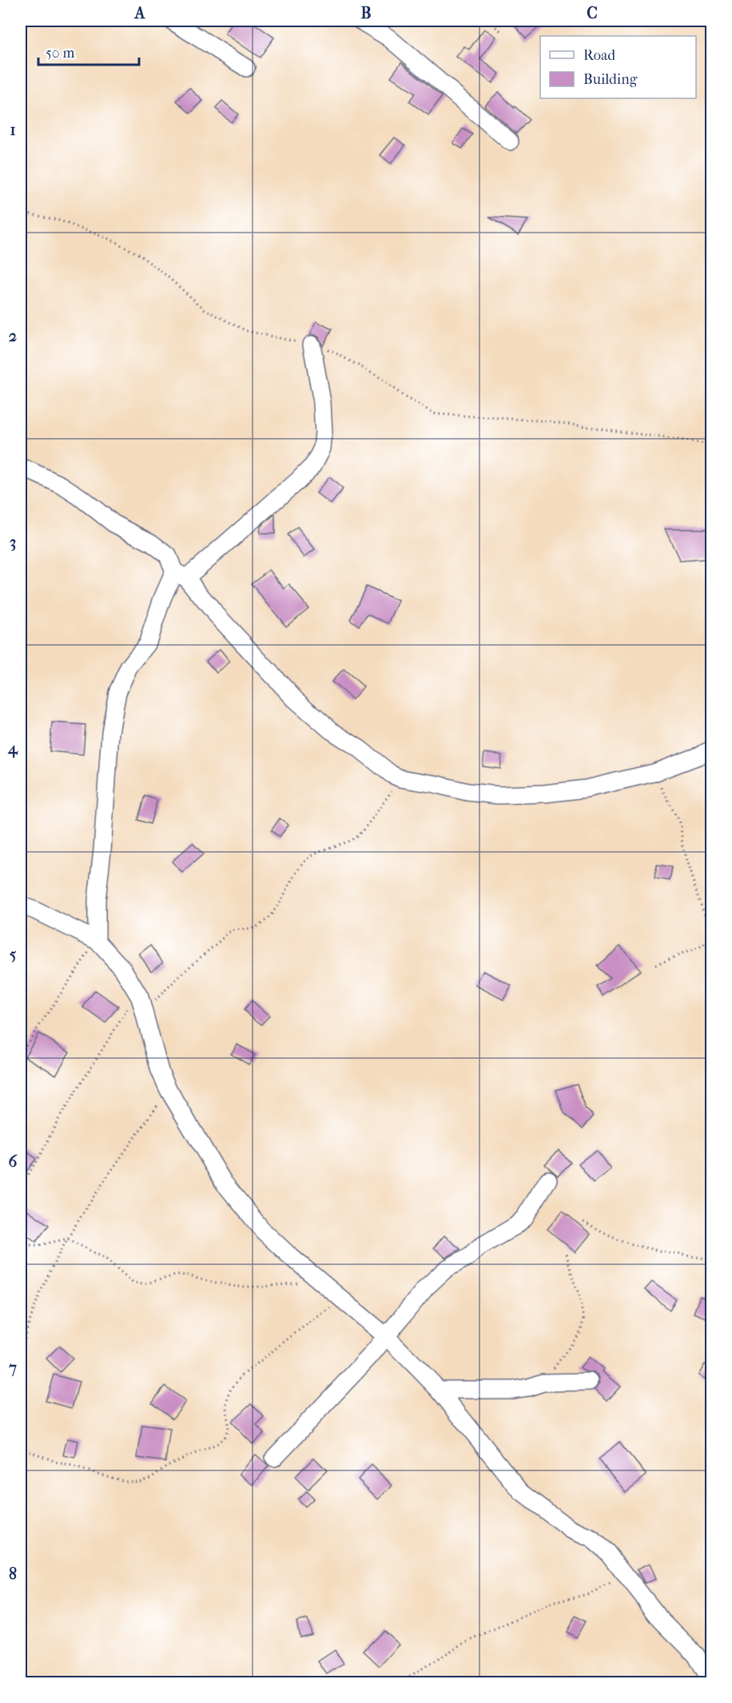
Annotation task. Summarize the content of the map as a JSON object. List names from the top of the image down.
{
  "legend": ["Road", "Building"],
  "scale_bar": "50 m",
  "grid": {
    "columns": ["A", "B", "C"],
    "rows": [
      "1",
      "2",
      "3",
      "4",
      "5",
      "6",
      "7",
      "8"
    ]
  }
}
